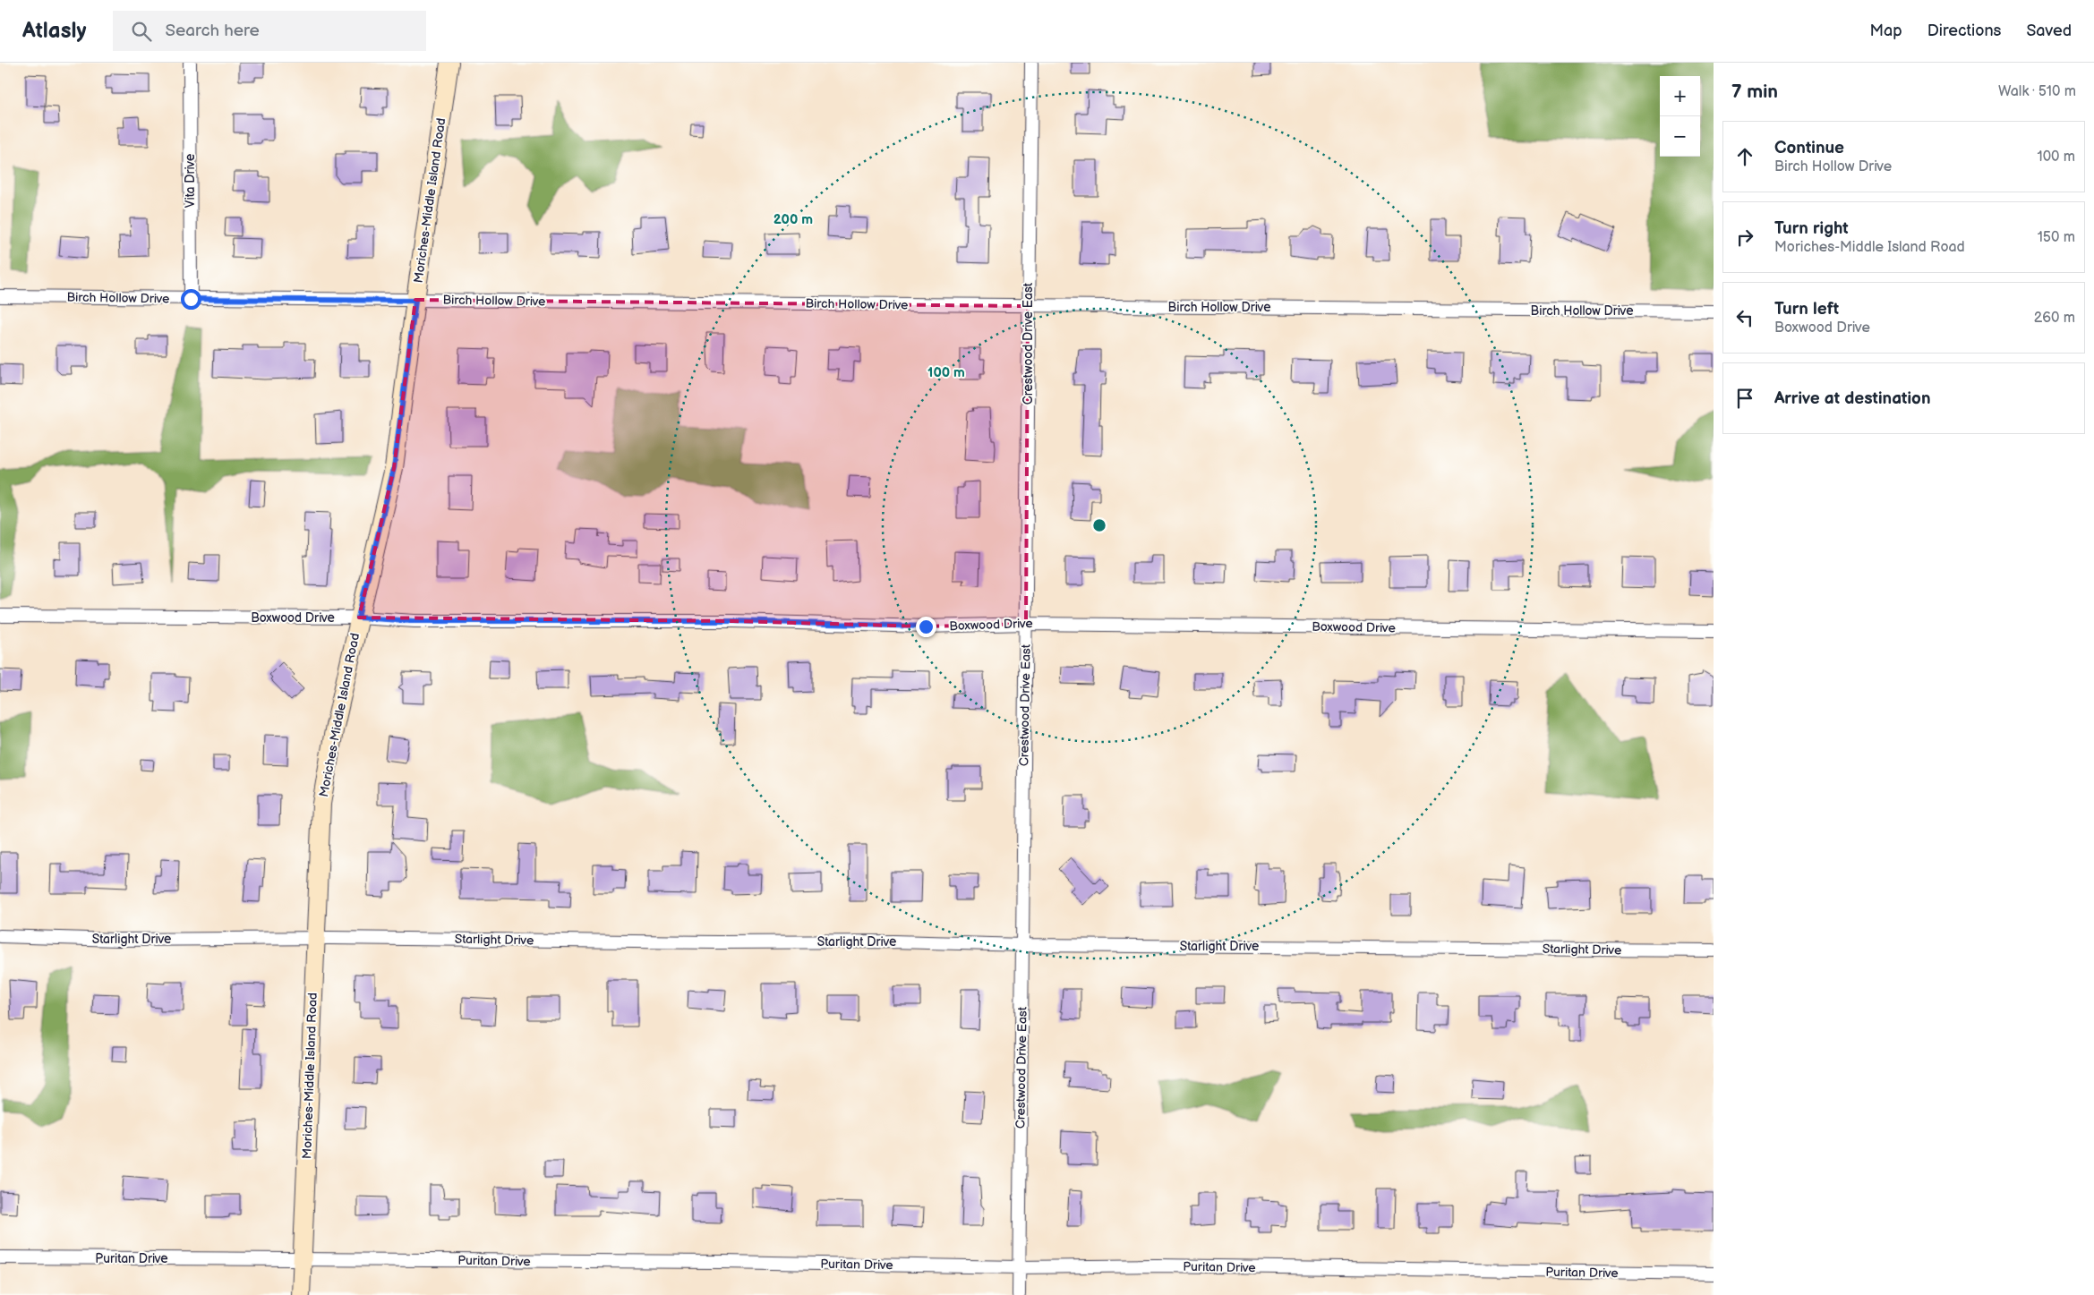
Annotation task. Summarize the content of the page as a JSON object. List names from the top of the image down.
{
  "streets": {
    "main road": ["Moriches-Middle Island Road"],
    "street": [
      "Vita Drive",
      "Birch Hollow Drive",
      "Crestwood Drive East",
      "Boxwood Drive",
      "Starlight Drive",
      "Puritan Drive"
    ]
  },
  "crossings": [
    ["Vita Drive", "Birch Hollow Drive"],
    ["Moriches-Middle Island Road", "Birch Hollow Drive"],
    ["Moriches-Middle Island Road", "Boxwood Drive"],
    ["Moriches-Middle Island Road", "Starlight Drive"],
    ["Moriches-Middle Island Road", "Puritan Drive"],
    ["Birch Hollow Drive", "Crestwood Drive East"],
    ["Crestwood Drive East", "Boxwood Drive"],
    ["Crestwood Drive East", "Starlight Drive"],
    ["Crestwood Drive East", "Puritan Drive"]
  ],
  "page": {
    "header": "Atlasly",
    "search": "Search here",
    "nav": ["Map", "Directions", "Saved"],
    "heading": ["7 min", "Walk · 510 m"],
    "map_buttons": ["+", "−"],
    "list": [
      ["Continue", "Birch Hollow Drive", "100 m"],
      ["Turn right", "Moriches-Middle Island Road", "150 m"],
      ["Turn left", "Boxwood Drive", "260 m"],
      "Arrive at destination"
    ]
  },
  "rings": ["200 m", "100 m"]
}
